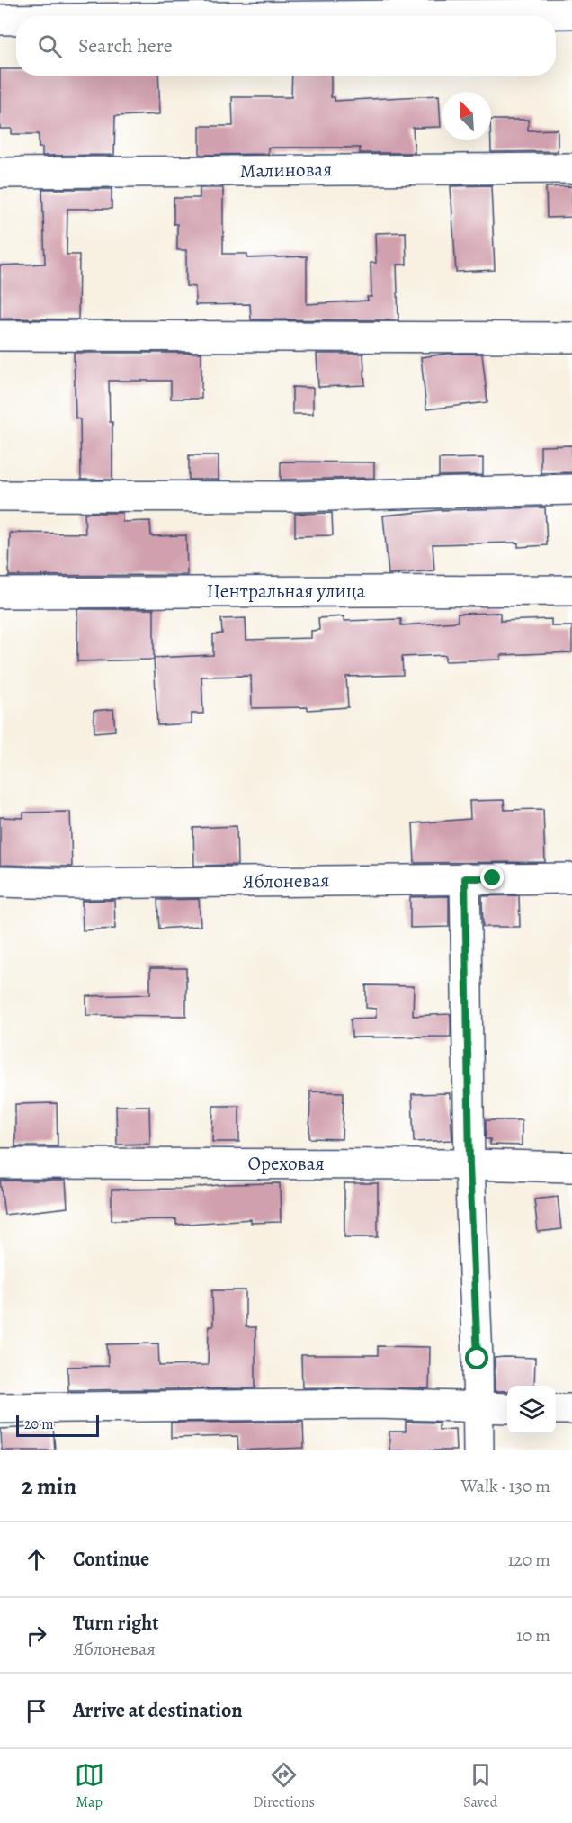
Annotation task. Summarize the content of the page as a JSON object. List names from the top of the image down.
{
  "streets": {
    "street": [
      "Малиновая",
      "Центральная улица",
      "Яблоневая",
      "Ореховая"
    ]
  },
  "scale_bar": "20 m",
  "north": "top left",
  "page": {
    "search": "Search here",
    "scale": "20 m",
    "heading": ["2 min", "Walk · 130 m"],
    "list": [
      ["Continue", "120 m"],
      ["Turn right", "Яблоневая", "10 m"],
      "Arrive at destination"
    ],
    "nav": ["Map", "Directions", "Saved"]
  }
}
